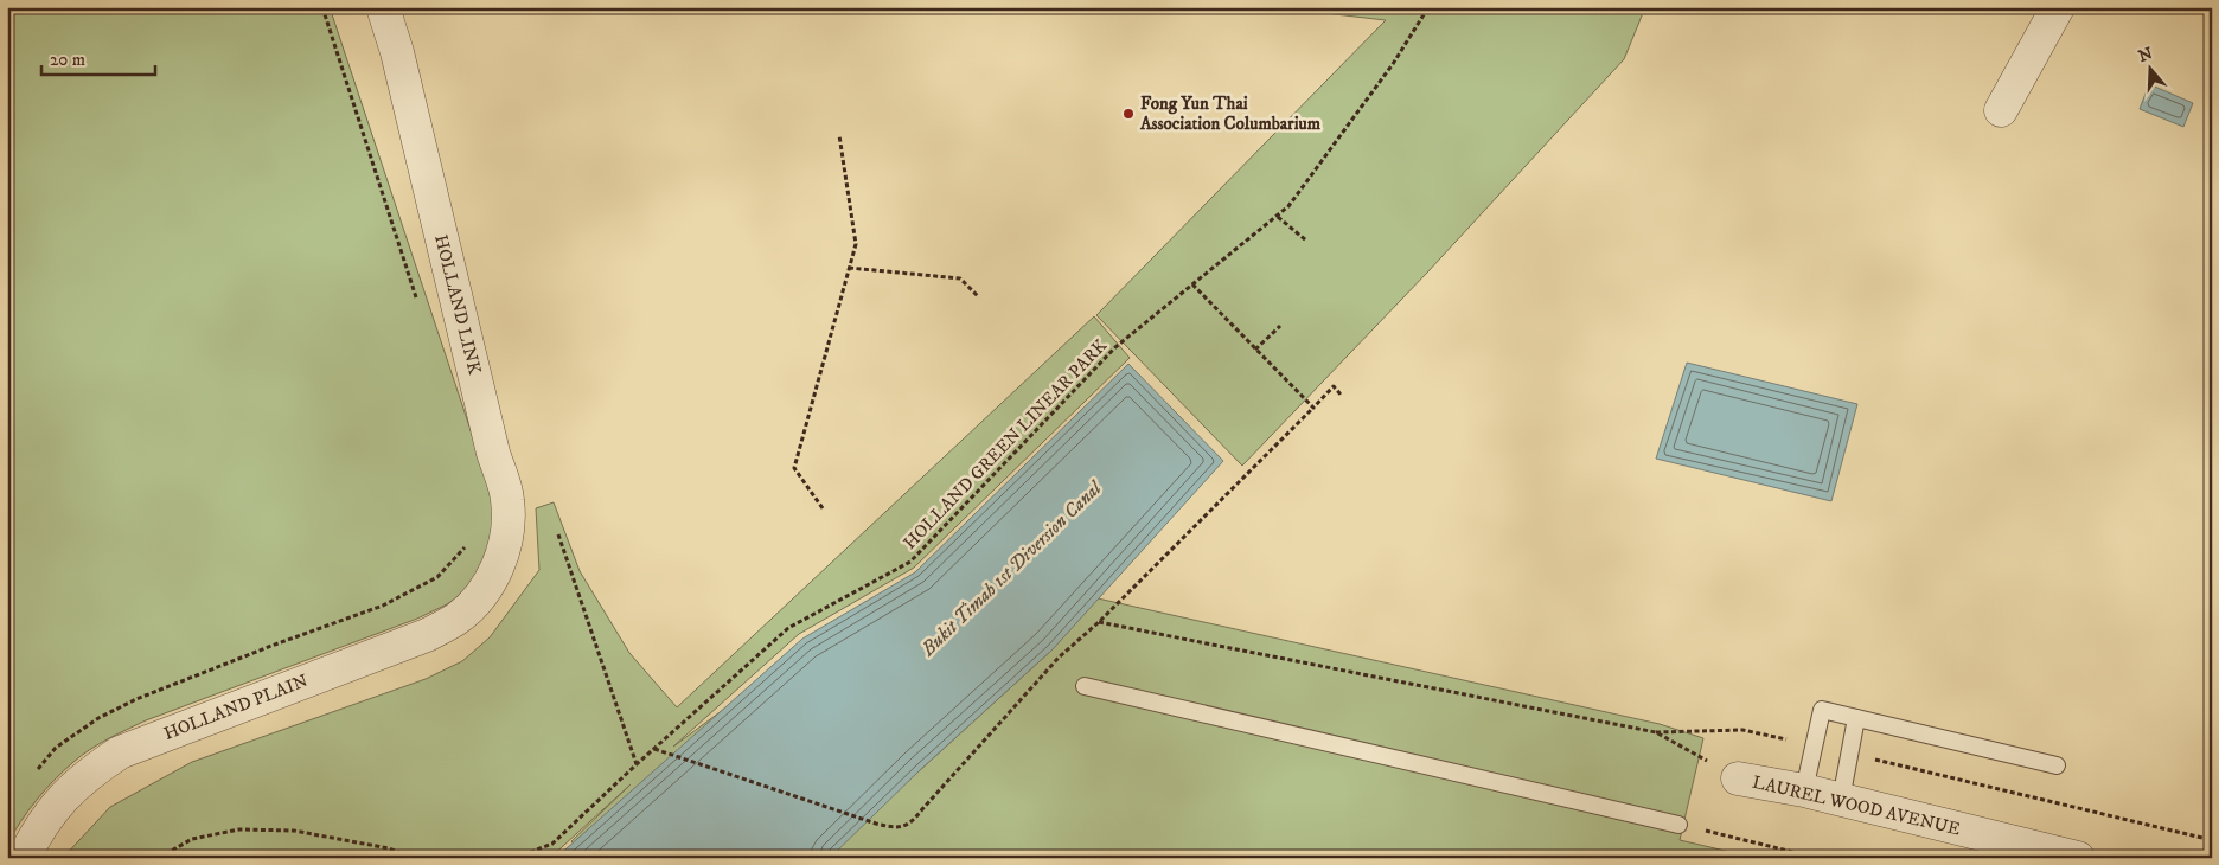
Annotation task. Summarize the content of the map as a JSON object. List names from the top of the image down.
{
  "streets": {
    "street": ["HOLLAND LINK", "HOLLAND PLAIN", "LAUREL WOOD AVENUE"],
    "path": ["HOLLAND GREEN LINEAR PARK"]
  },
  "crossings": [
    ["HOLLAND LINK", "HOLLAND PLAIN"]
  ],
  "water": ["Bukit Timah 1st Diversion Canal"],
  "places": ["Fong Yun Thai Association Columbarium"],
  "scale_bar": "20 m",
  "north": "top"
}
